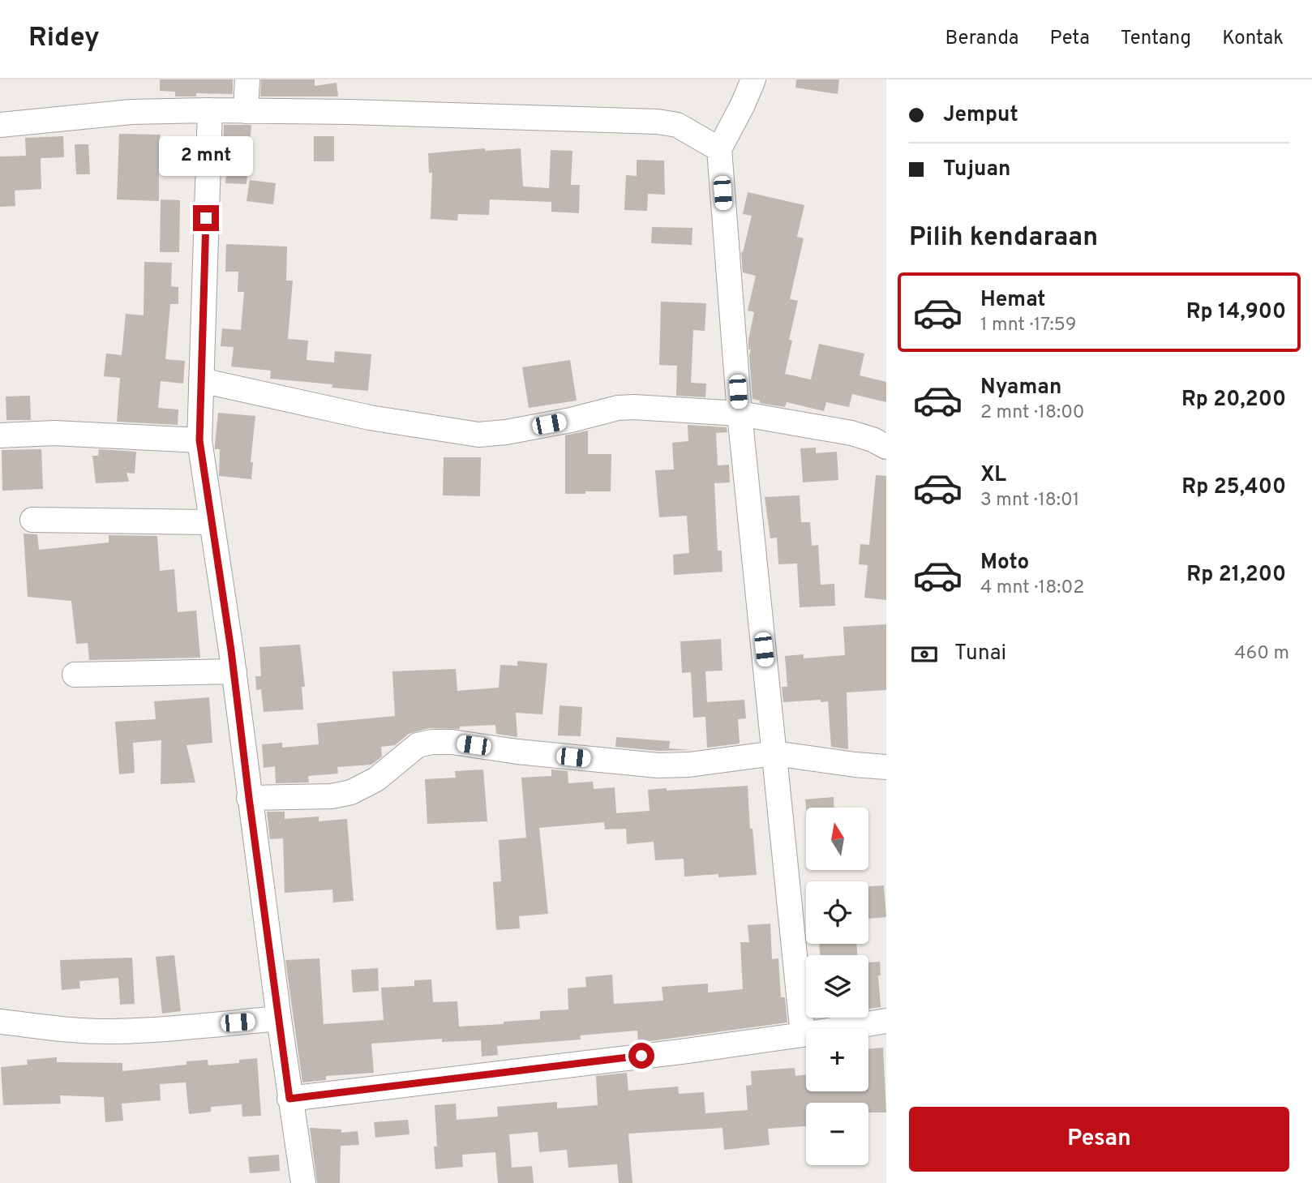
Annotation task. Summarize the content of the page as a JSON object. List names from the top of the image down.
{
  "north": "top",
  "page": {
    "header": "Ridey",
    "nav": [
      "Beranda",
      "Peta",
      "Tentang",
      "Kontak"
    ],
    "banner": ["Jemput", "Tujuan"],
    "bubble": "2 mnt",
    "heading": "Pilih kendaraan",
    "list": [
      {
        "name": "Hemat",
        "note": "1 mnt · 17:59",
        "value": "Rp 14,900"
      },
      {
        "name": "Nyaman",
        "note": "2 mnt · 18:00",
        "value": "Rp 20,200"
      },
      {
        "name": "XL",
        "note": "3 mnt · 18:01",
        "value": "Rp 25,400"
      },
      {
        "name": "Moto",
        "note": "4 mnt · 18:02",
        "value": "Rp 21,200"
      }
    ],
    "pay": ["Tunai", "460 m"],
    "map_buttons": ["+", "−"],
    "buttons": "Pesan"
  }
}
